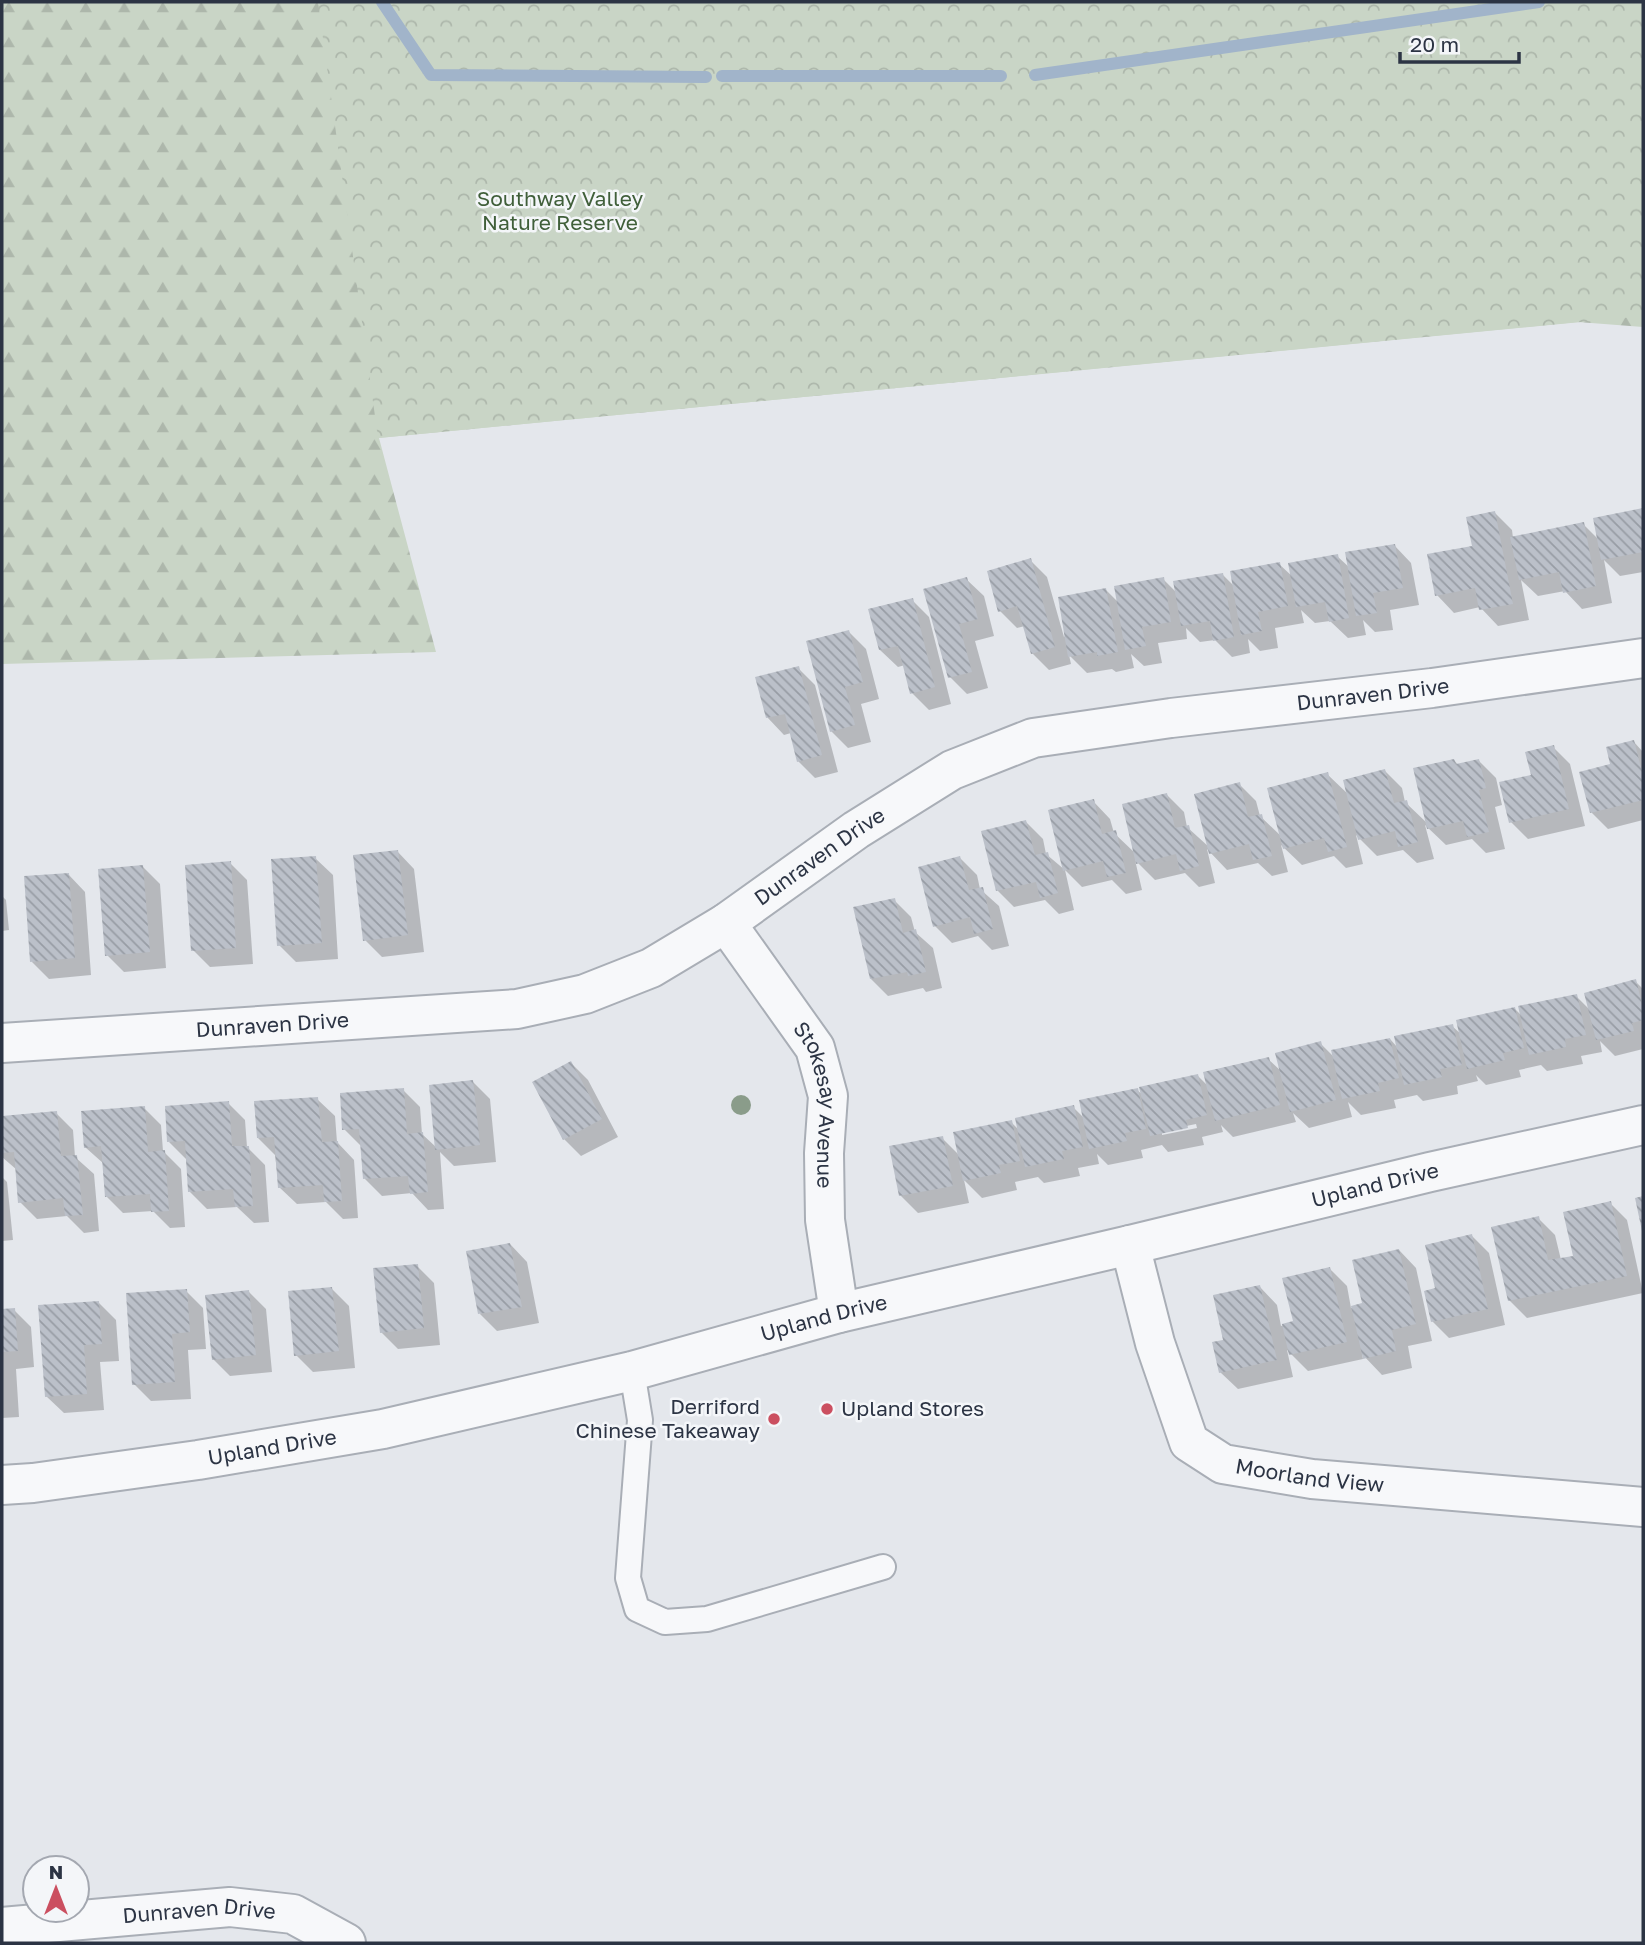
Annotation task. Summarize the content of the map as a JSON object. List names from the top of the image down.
{
  "streets": {
    "street": [
      "Dunraven Drive",
      "Stokesay Avenue",
      "Upland Drive",
      "Moorland View"
    ]
  },
  "crossings": [
    ["Dunraven Drive", "Stokesay Avenue"],
    ["Stokesay Avenue", "Upland Drive"],
    ["Upland Drive", "Moorland View"]
  ],
  "parks": ["Southway Valley Nature Reserve"],
  "places": ["Upland Stores", "Derriford Chinese Takeaway"],
  "scale_bar": "20 m",
  "north": "top"
}
